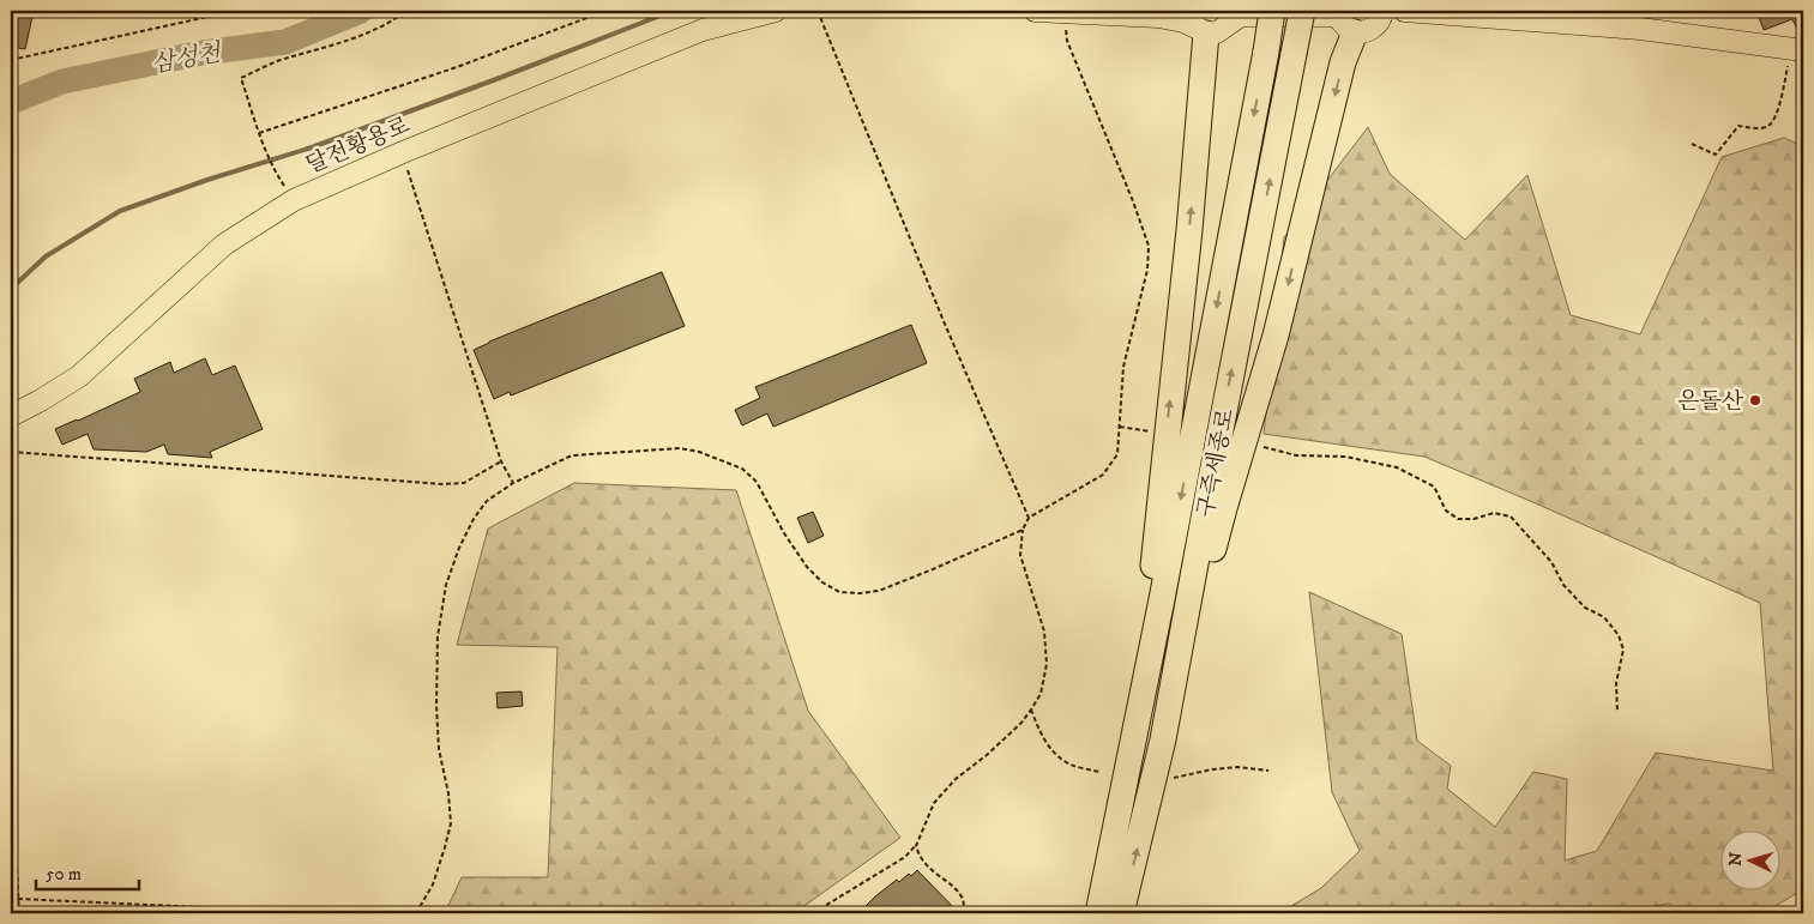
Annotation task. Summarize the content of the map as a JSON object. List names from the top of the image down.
{
  "streets": {
    "highway": ["구즉세종로"],
    "main road": ["달전황용로"]
  },
  "water": ["삼성천"],
  "places": ["은돌산"],
  "scale_bar": "50 m",
  "north": "left"
}
